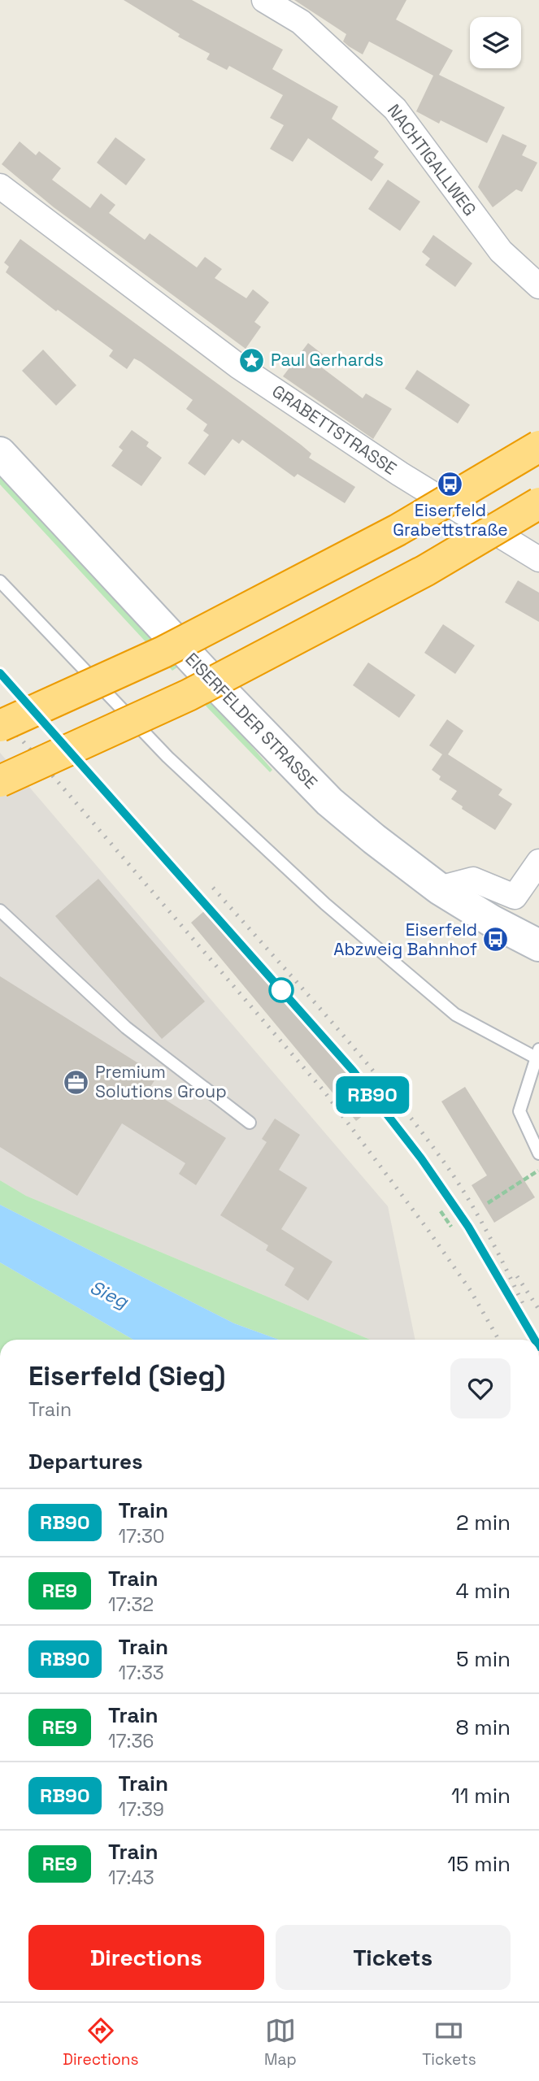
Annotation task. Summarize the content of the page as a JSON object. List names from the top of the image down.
{
  "streets": {
    "main road": ["EISERFELDER STRASSE"],
    "street": ["NACHTIGALLWEG", "GRABETTSTRASSE"]
  },
  "water": ["Sieg"],
  "places": {
    "place": ["Paul Gerhards"],
    "bus stop": ["Eiserfeld Grabettstraße", "Eiserfeld Abzweig Bahnhof"],
    "office": ["Premium Solutions Group"]
  },
  "page": {
    "on_map": "RB90",
    "heading": [
      ["Eiserfeld (Sieg)", "Train"],
      "Departures"
    ],
    "list": [
      {
        "mark": "RB90",
        "name": "Train",
        "note": "17:30",
        "value": "2 min"
      },
      {
        "mark": "RE9",
        "name": "Train",
        "note": "17:32",
        "value": "4 min"
      },
      {
        "mark": "RB90",
        "name": "Train",
        "note": "17:33",
        "value": "5 min"
      },
      {
        "mark": "RE9",
        "name": "Train",
        "note": "17:36",
        "value": "8 min"
      },
      {
        "mark": "RB90",
        "name": "Train",
        "note": "17:39",
        "value": "11 min"
      },
      {
        "mark": "RE9",
        "name": "Train",
        "note": "17:43",
        "value": "15 min"
      }
    ],
    "buttons": ["Directions", "Tickets"],
    "tabs": ["Directions", "Map", "Tickets"]
  }
}
